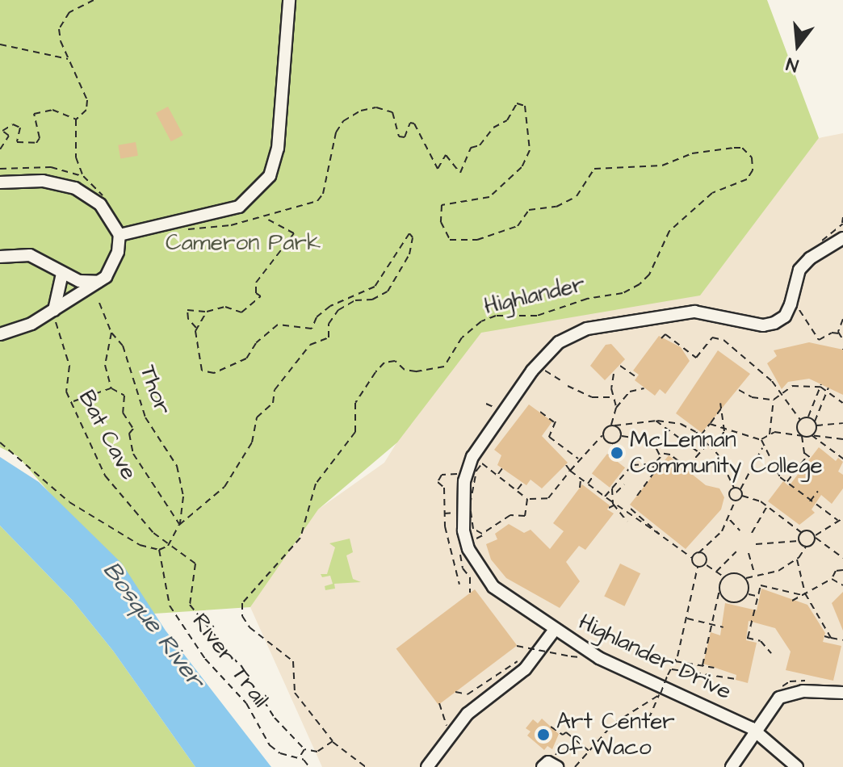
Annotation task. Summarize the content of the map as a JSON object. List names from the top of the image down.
{
  "streets": {
    "street": ["Highlander Drive"],
    "path": [
      "Highlander",
      "Thor",
      "Bat Cave",
      "River Trail"
    ]
  },
  "water": ["Bosque River"],
  "parks": ["Cameron Park"],
  "places": ["McLennan Community College", "Art Center of Waco"],
  "north": "bottom"
}
